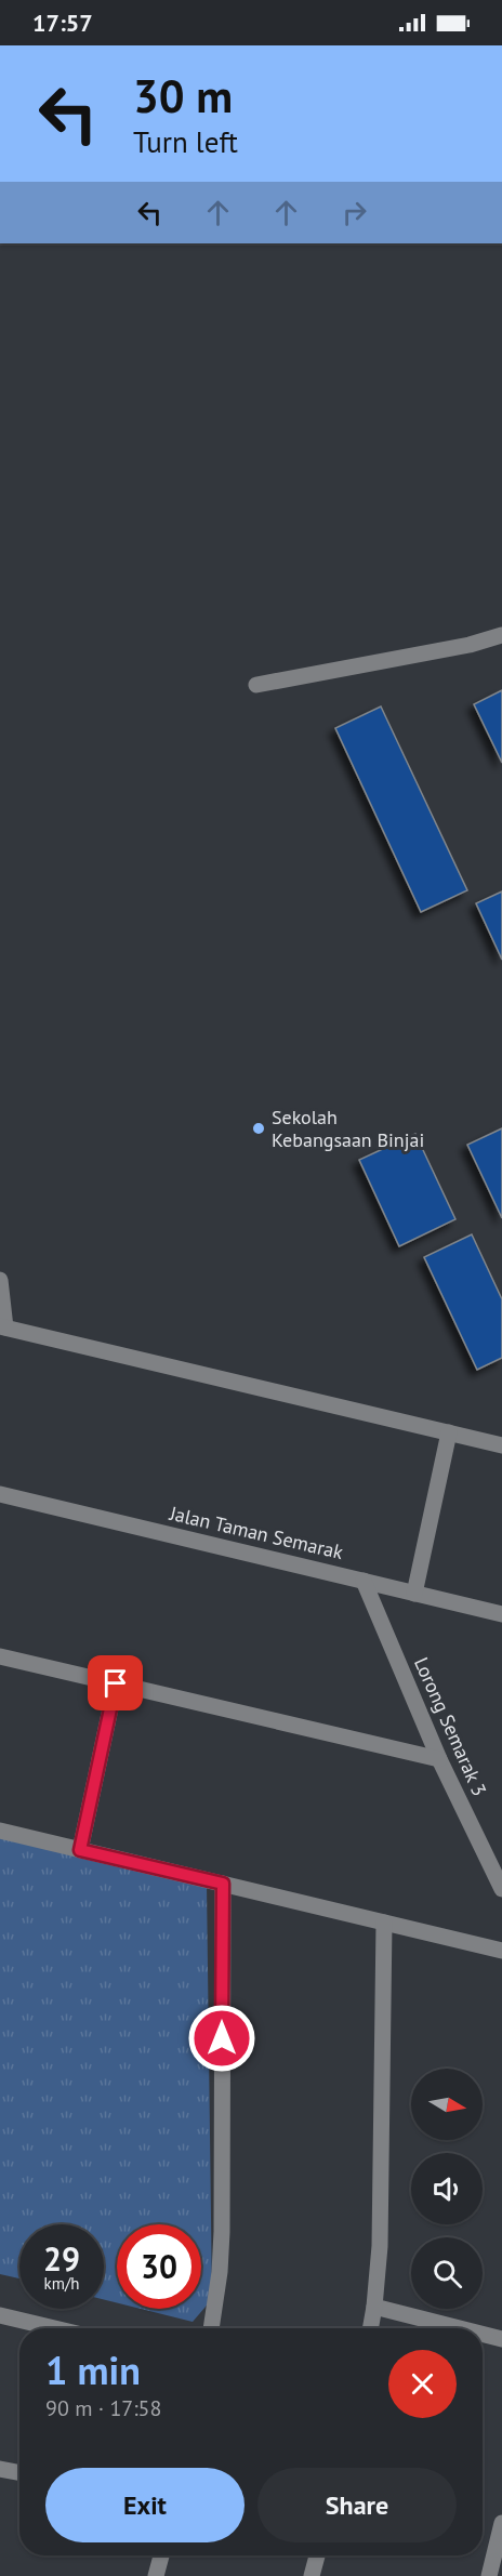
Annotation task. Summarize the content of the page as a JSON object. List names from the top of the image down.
{
  "streets": {
    "street": ["Jalan Taman Semarak", "Lorong Semarak 3"]
  },
  "crossings": [
    ["Jalan Taman Semarak", "Lorong Semarak 3"]
  ],
  "places": ["Sekolah Kebangsaan Binjai"],
  "north": "right",
  "page": {
    "status": "17:57",
    "turn": ["30 m", "Turn left"],
    "speed": "29 km/h",
    "limit": "30",
    "heading": ["1 min", "90 m · 17:58"],
    "buttons": ["Exit", "Share"]
  }
}
